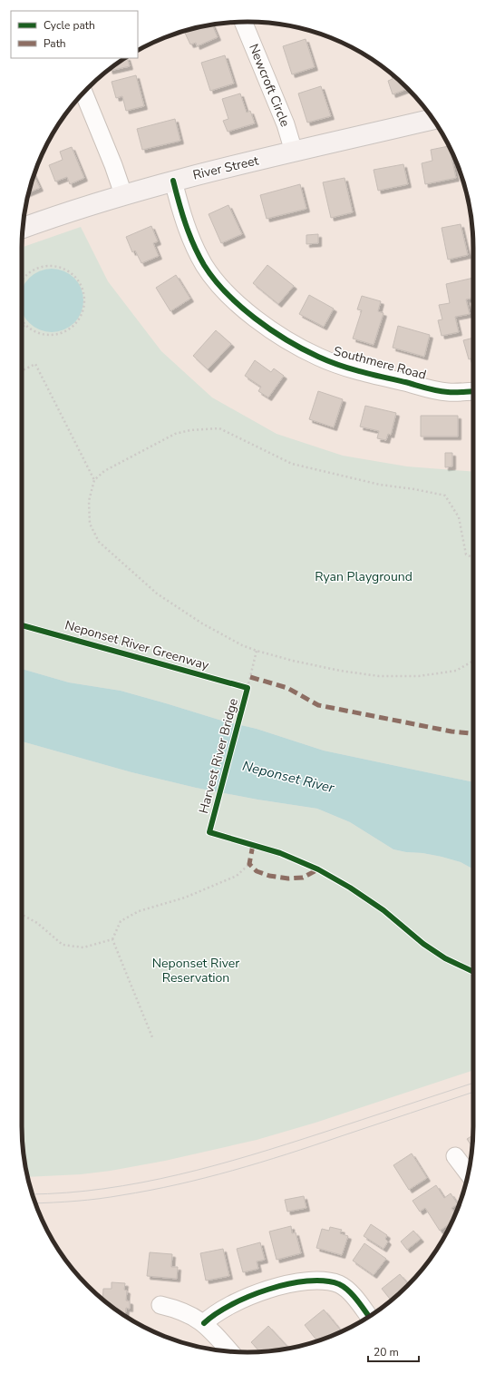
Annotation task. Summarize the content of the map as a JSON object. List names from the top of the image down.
{
  "streets": {
    "main road": ["River Street"],
    "street": ["Newcroft Circle", "Southmere Road"],
    "cycle path": ["Neponset River Greenway"]
  },
  "crossings": [
    ["Newcroft Circle", "River Street"],
    ["River Street", "Southmere Road"]
  ],
  "water": ["Neponset River"],
  "parks": ["Ryan Playground", "Neponset River Reservation"],
  "legend": ["Cycle path", "Path"],
  "scale_bar": "20 m"
}
